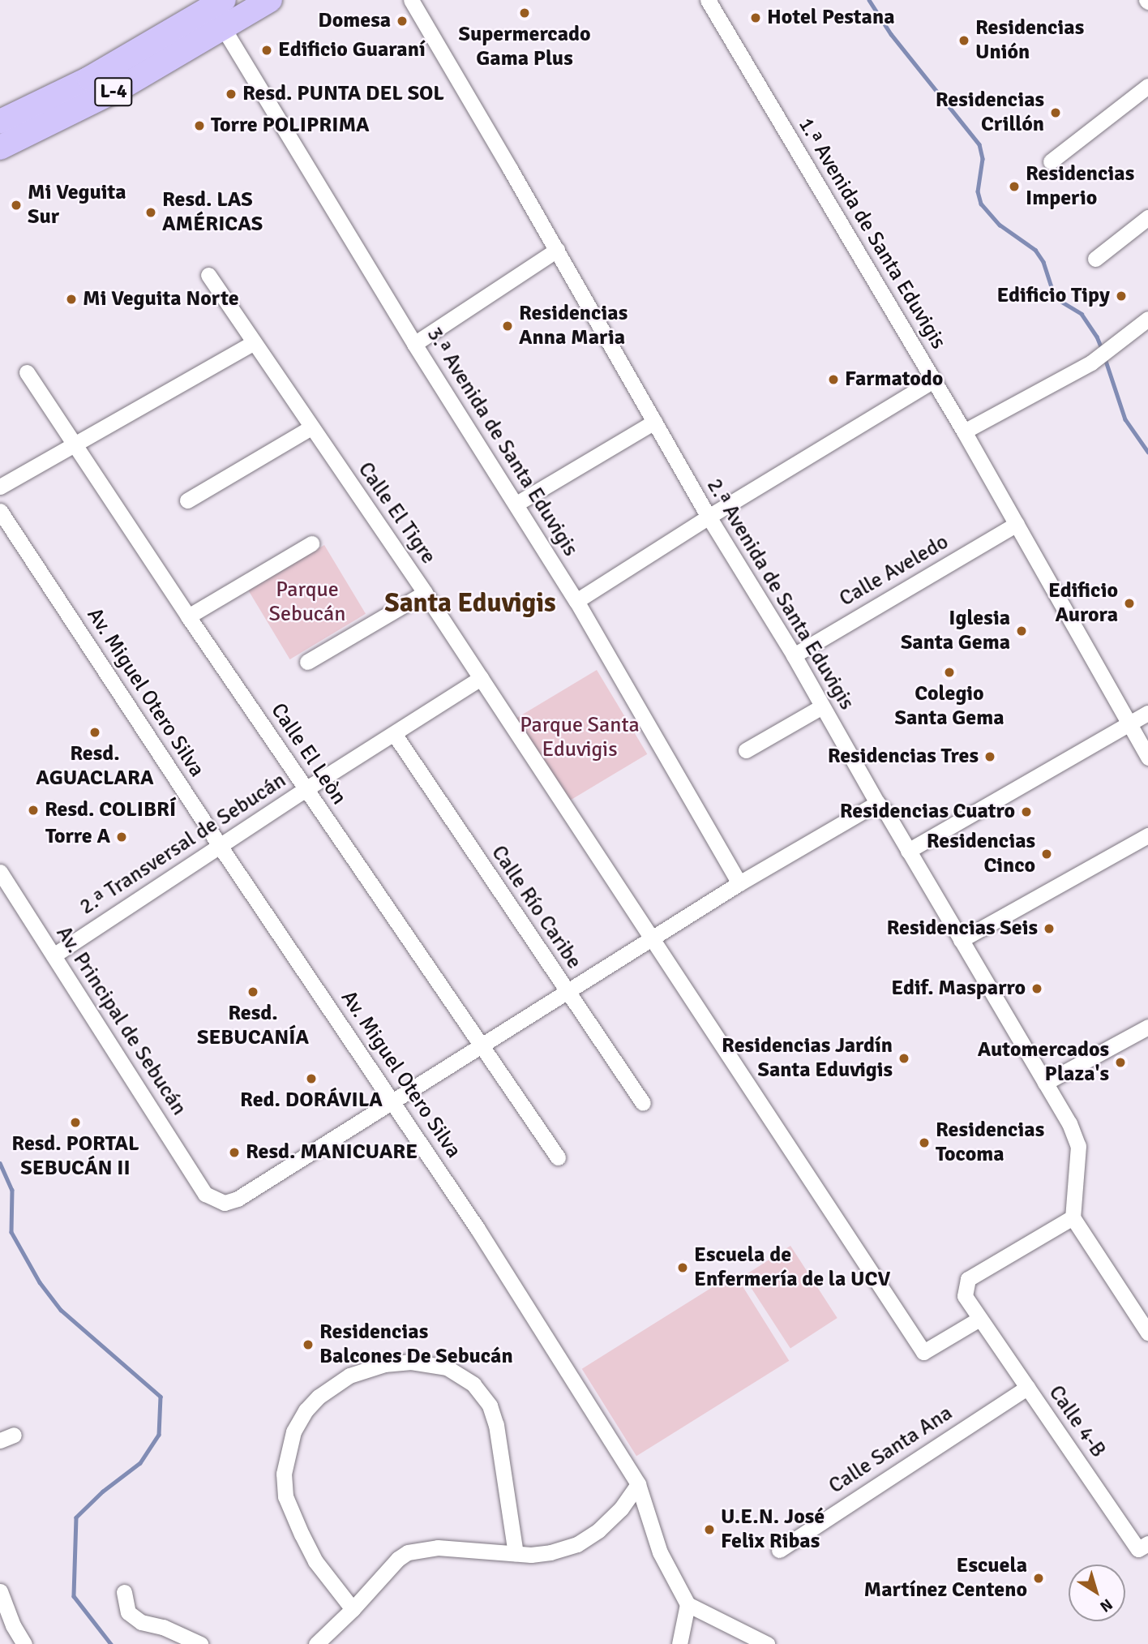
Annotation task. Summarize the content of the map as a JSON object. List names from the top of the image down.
{
  "streets": {
    "main road": ["L-4"],
    "street": [
      "1.ª Avenida de Santa Eduvigis",
      "3.ª Avenida de Santa Eduvigis",
      "Calle El Tigre",
      "Calle Aveledo",
      "2.ª Avenida de Santa Eduvigis",
      "Av. Miguel Otero Silva",
      "Calle El Leòn",
      "2.ª Transversal de Sebucán",
      "Calle Río Caribe",
      "Av. Principal de Sebucán",
      "Calle 4-B",
      "Calle Santa Ana"
    ]
  },
  "crossings": [
    ["L-4", "3.ª Avenida de Santa Eduvigis"],
    ["1.ª Avenida de Santa Eduvigis", "Calle Aveledo"],
    ["Calle El Tigre", "2.ª Transversal de Sebucán"],
    ["Calle El Tigre", "Calle 4-B"],
    ["Calle Aveledo", "2.ª Avenida de Santa Eduvigis"],
    ["2.ª Avenida de Santa Eduvigis", "Calle 4-B"],
    ["Av. Miguel Otero Silva", "2.ª Transversal de Sebucán"],
    ["Av. Miguel Otero Silva", "Av. Principal de Sebucán"],
    ["Calle El Leòn", "2.ª Transversal de Sebucán"],
    ["2.ª Transversal de Sebucán", "Calle Río Caribe"],
    ["2.ª Transversal de Sebucán", "Av. Principal de Sebucán"],
    ["Calle 4-B", "Calle Santa Ana"]
  ],
  "districts": ["Santa Eduvigis"],
  "parks": ["Parque Sebucán", "Parque Santa Eduvigis"],
  "places": [
    "Supermercado Gama Plus",
    "Hotel Pestana",
    "Domesa",
    "Residencias Unión",
    "Edificio Guaraní",
    "Resd. PUNTA DEL SOL",
    "Residencias Crillón",
    "Torre POLIPRIMA",
    "Residencias Imperio",
    "Mi Veguita Sur",
    "Resd. LAS AMÉRICAS",
    "Edificio Tipy",
    "Mi Veguita Norte",
    "Residencias Anna Maria",
    "Farmatodo",
    "Edificio Aurora",
    "Iglesia Santa Gema",
    "Colegio Santa Gema",
    "Resd. AGUACLARA",
    "Residencias Tres",
    "Resd. COLIBRÍ",
    "Residencias Cuatro",
    "Torre A",
    "Residencias Cinco",
    "Residencias Seis",
    "Edif. Masparro",
    "Resd. SEBUCANÍA",
    "Residencias Jardín Santa Eduvigis",
    "Automercados Plaza's",
    "Red. DORÁVILA",
    "Resd. PORTAL SEBUCÁN II",
    "Residencias Tocoma",
    "Resd. MANICUARE",
    "Escuela de Enfermería de la UCV",
    "Residencias Balcones De Sebucán",
    "U.E.N. José Felix Ribas",
    "Escuela Martínez Centeno"
  ],
  "north": "bottom right"
}
